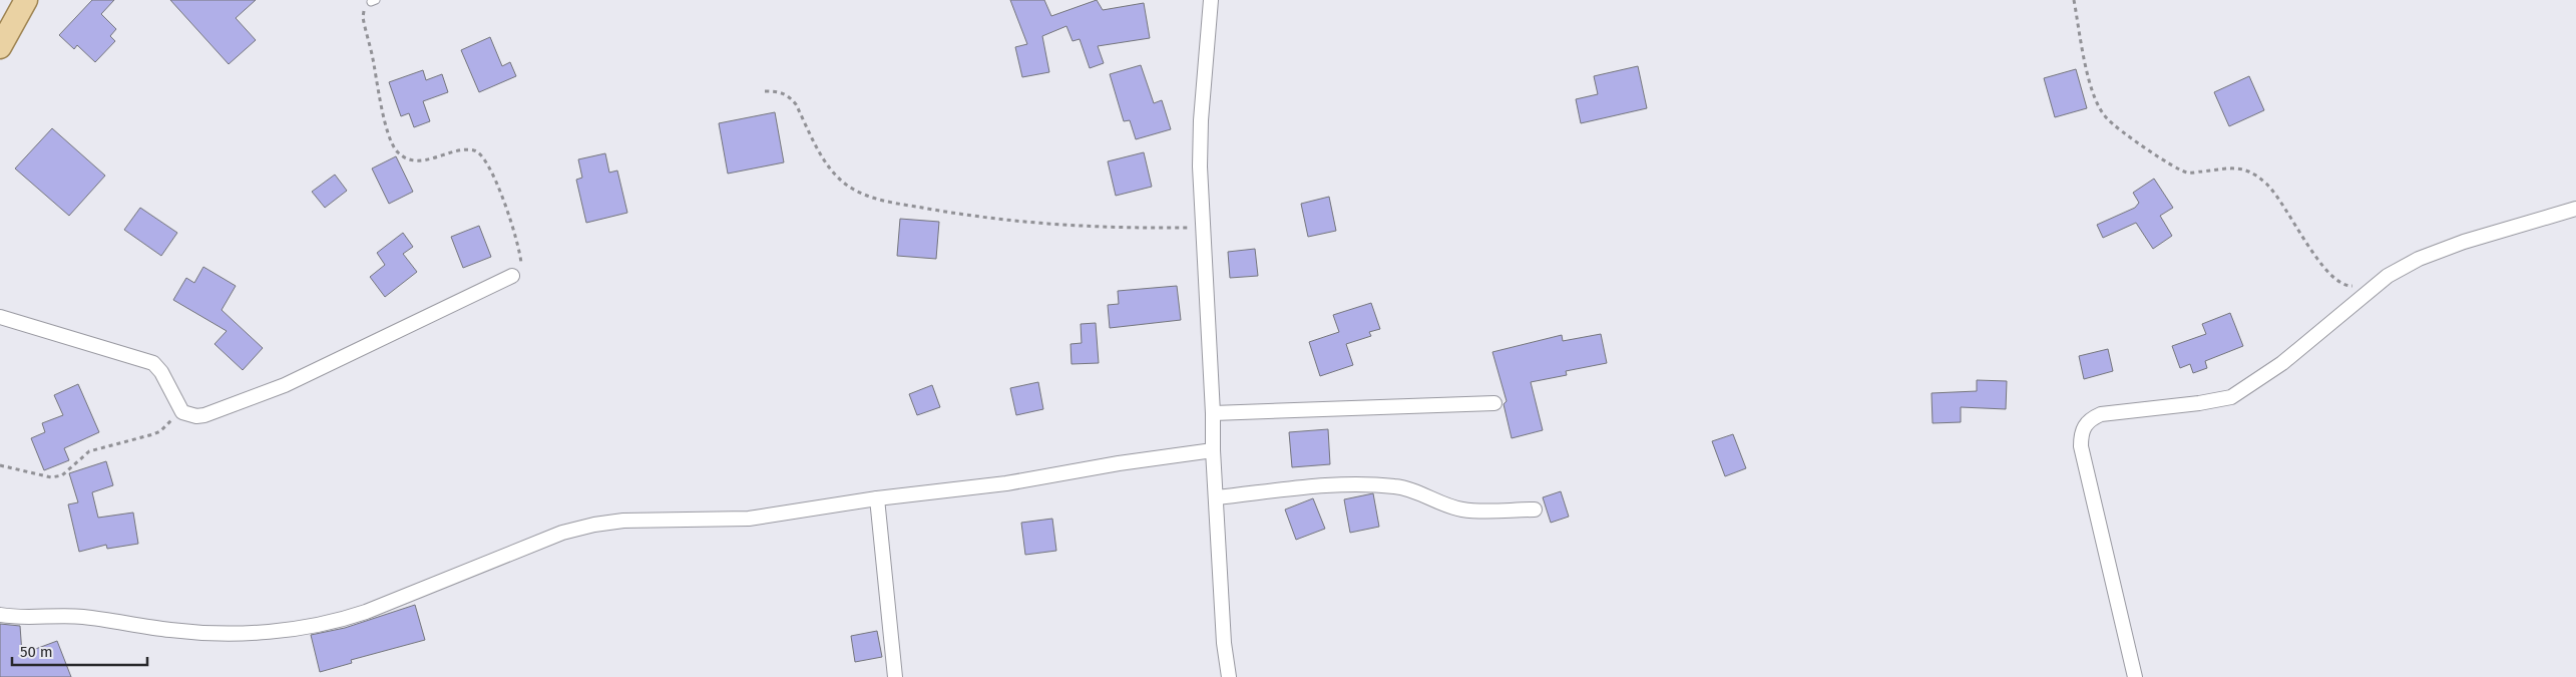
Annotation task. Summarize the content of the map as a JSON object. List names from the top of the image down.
{
  "scale_bar": "50 m"
}
